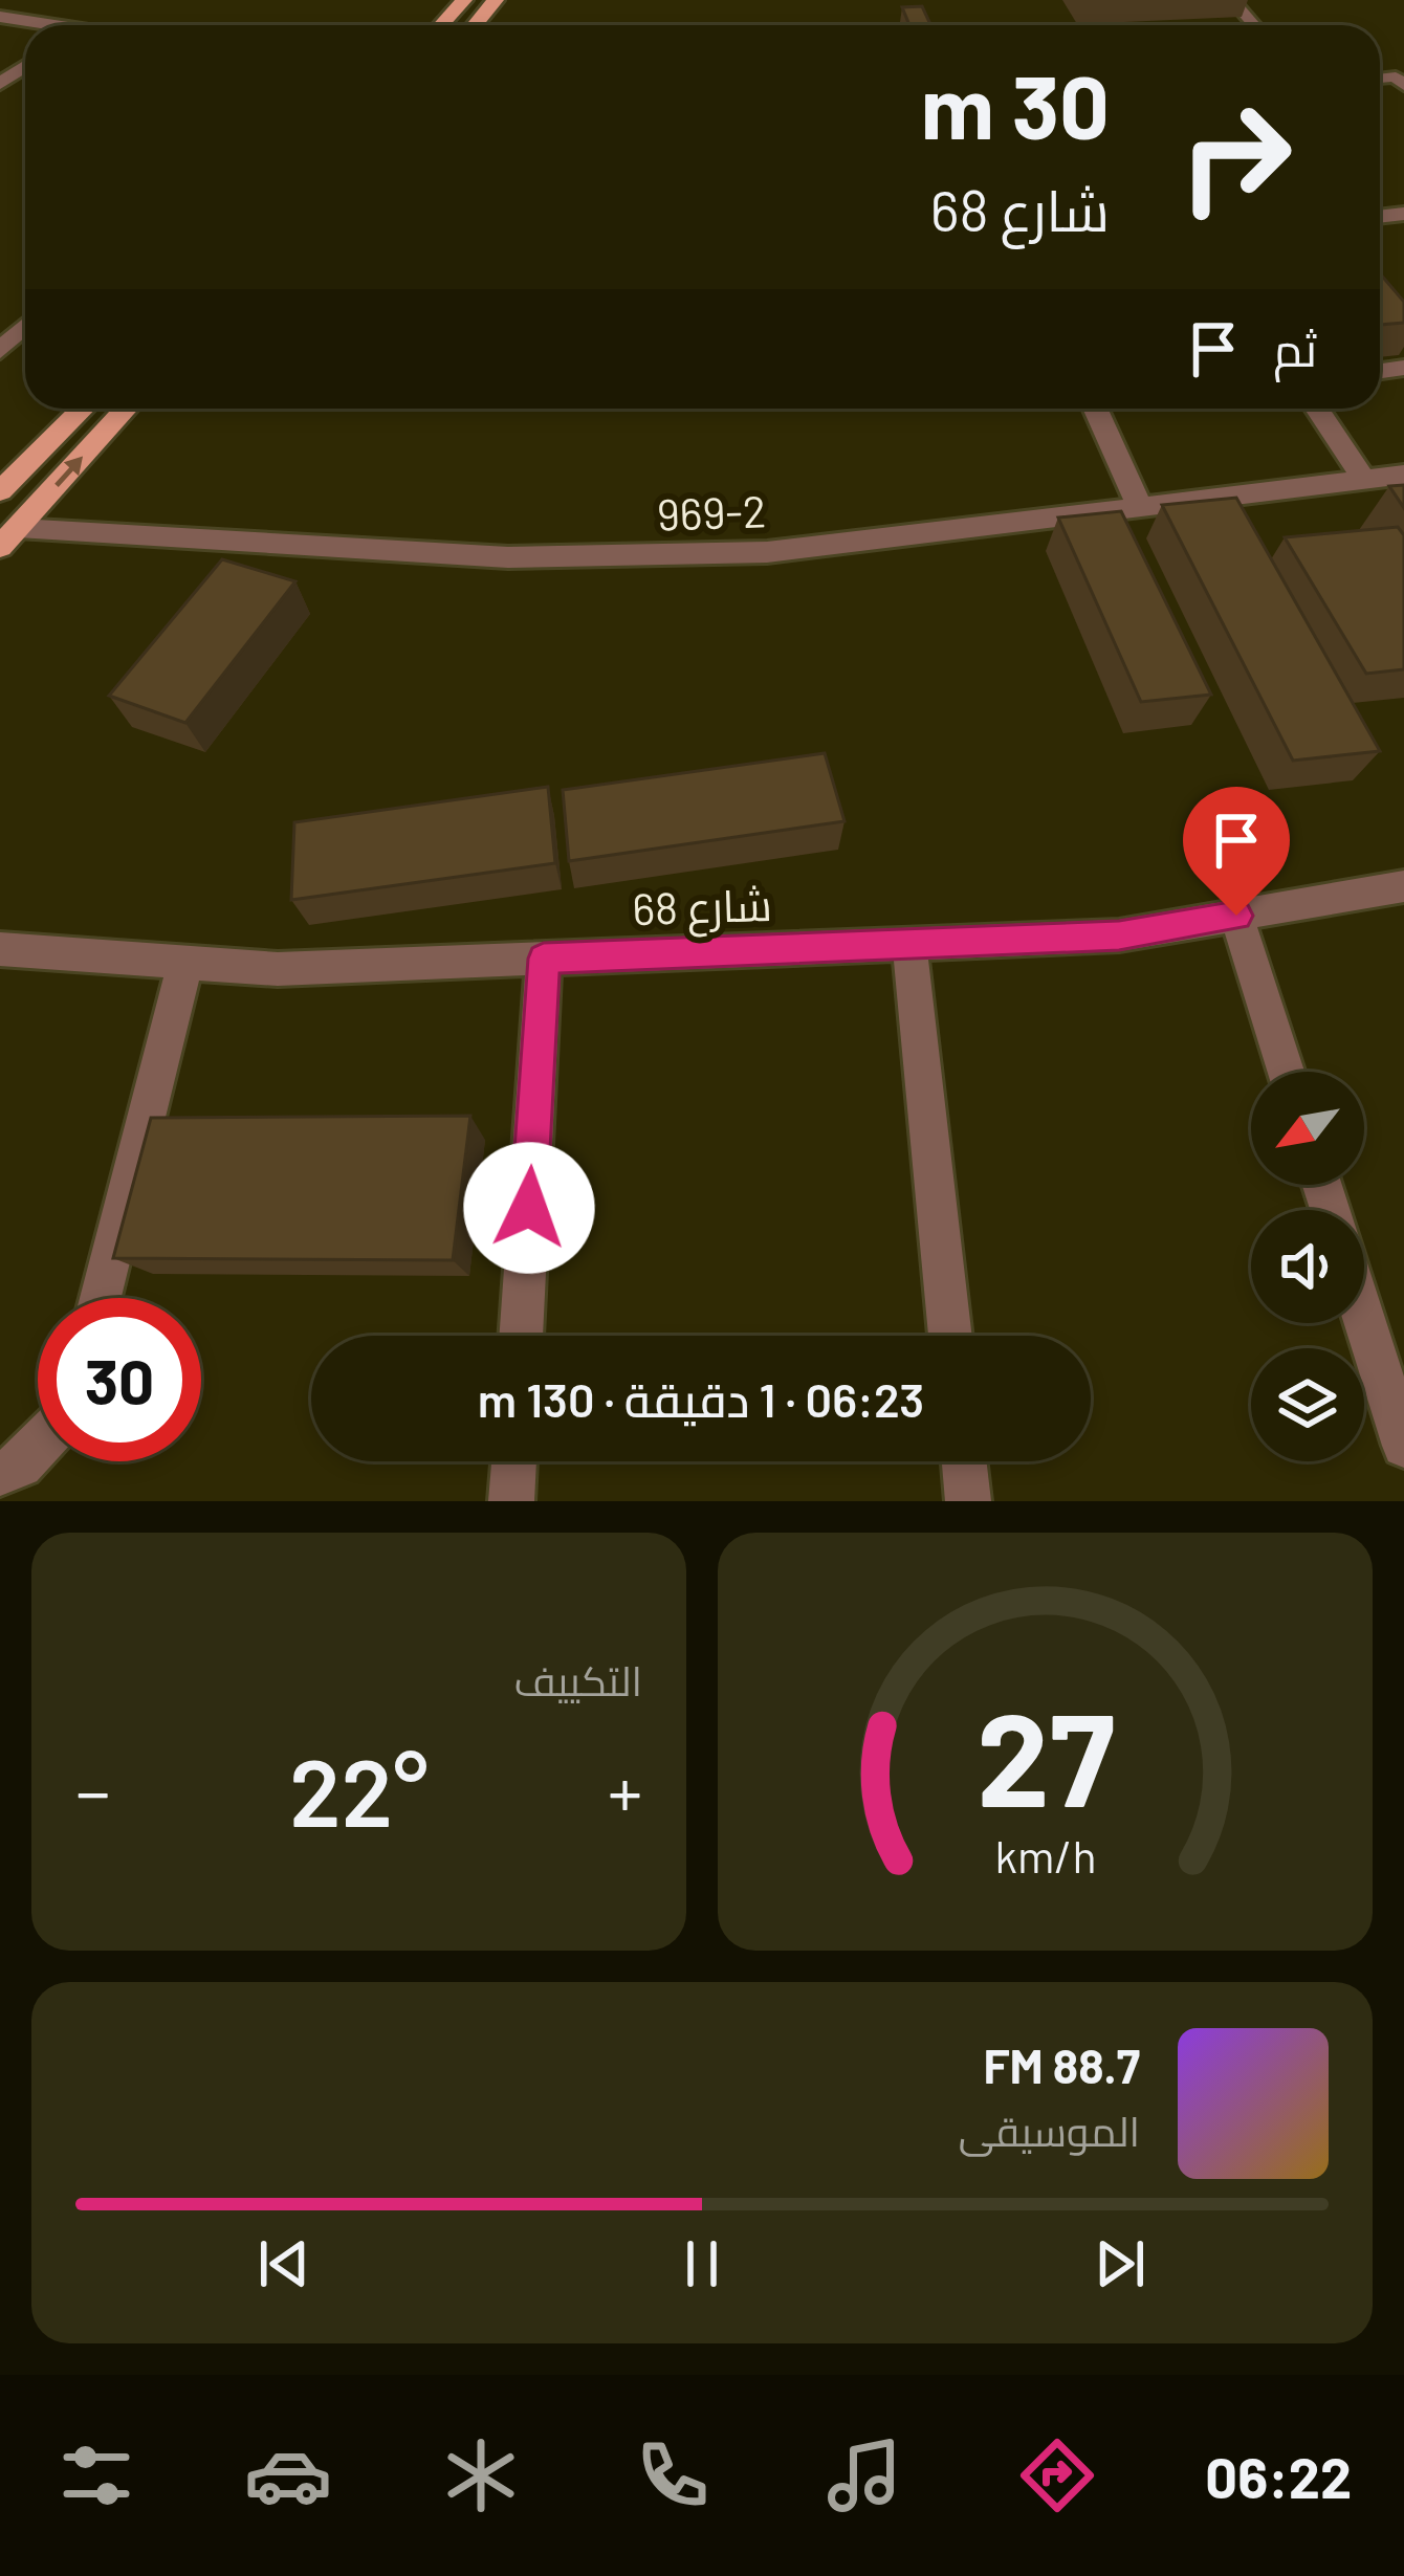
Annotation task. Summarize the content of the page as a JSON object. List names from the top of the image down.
{
  "streets": {
    "street": ["969-2", "شارع 68"]
  },
  "north": "bottom left",
  "page": {
    "turn": ["30 m", "شارع 68"],
    "then": "ثم",
    "limit": "30",
    "trip": "06:23 · 1 دقيقة · 130 m",
    "tile": "التكييف",
    "heat": ["−", "22°", "+"],
    "song": ["88.7 FM", "الموسيقى"],
    "tabs": "06:22",
    "gauge": ["27", "km/h"]
  }
}
